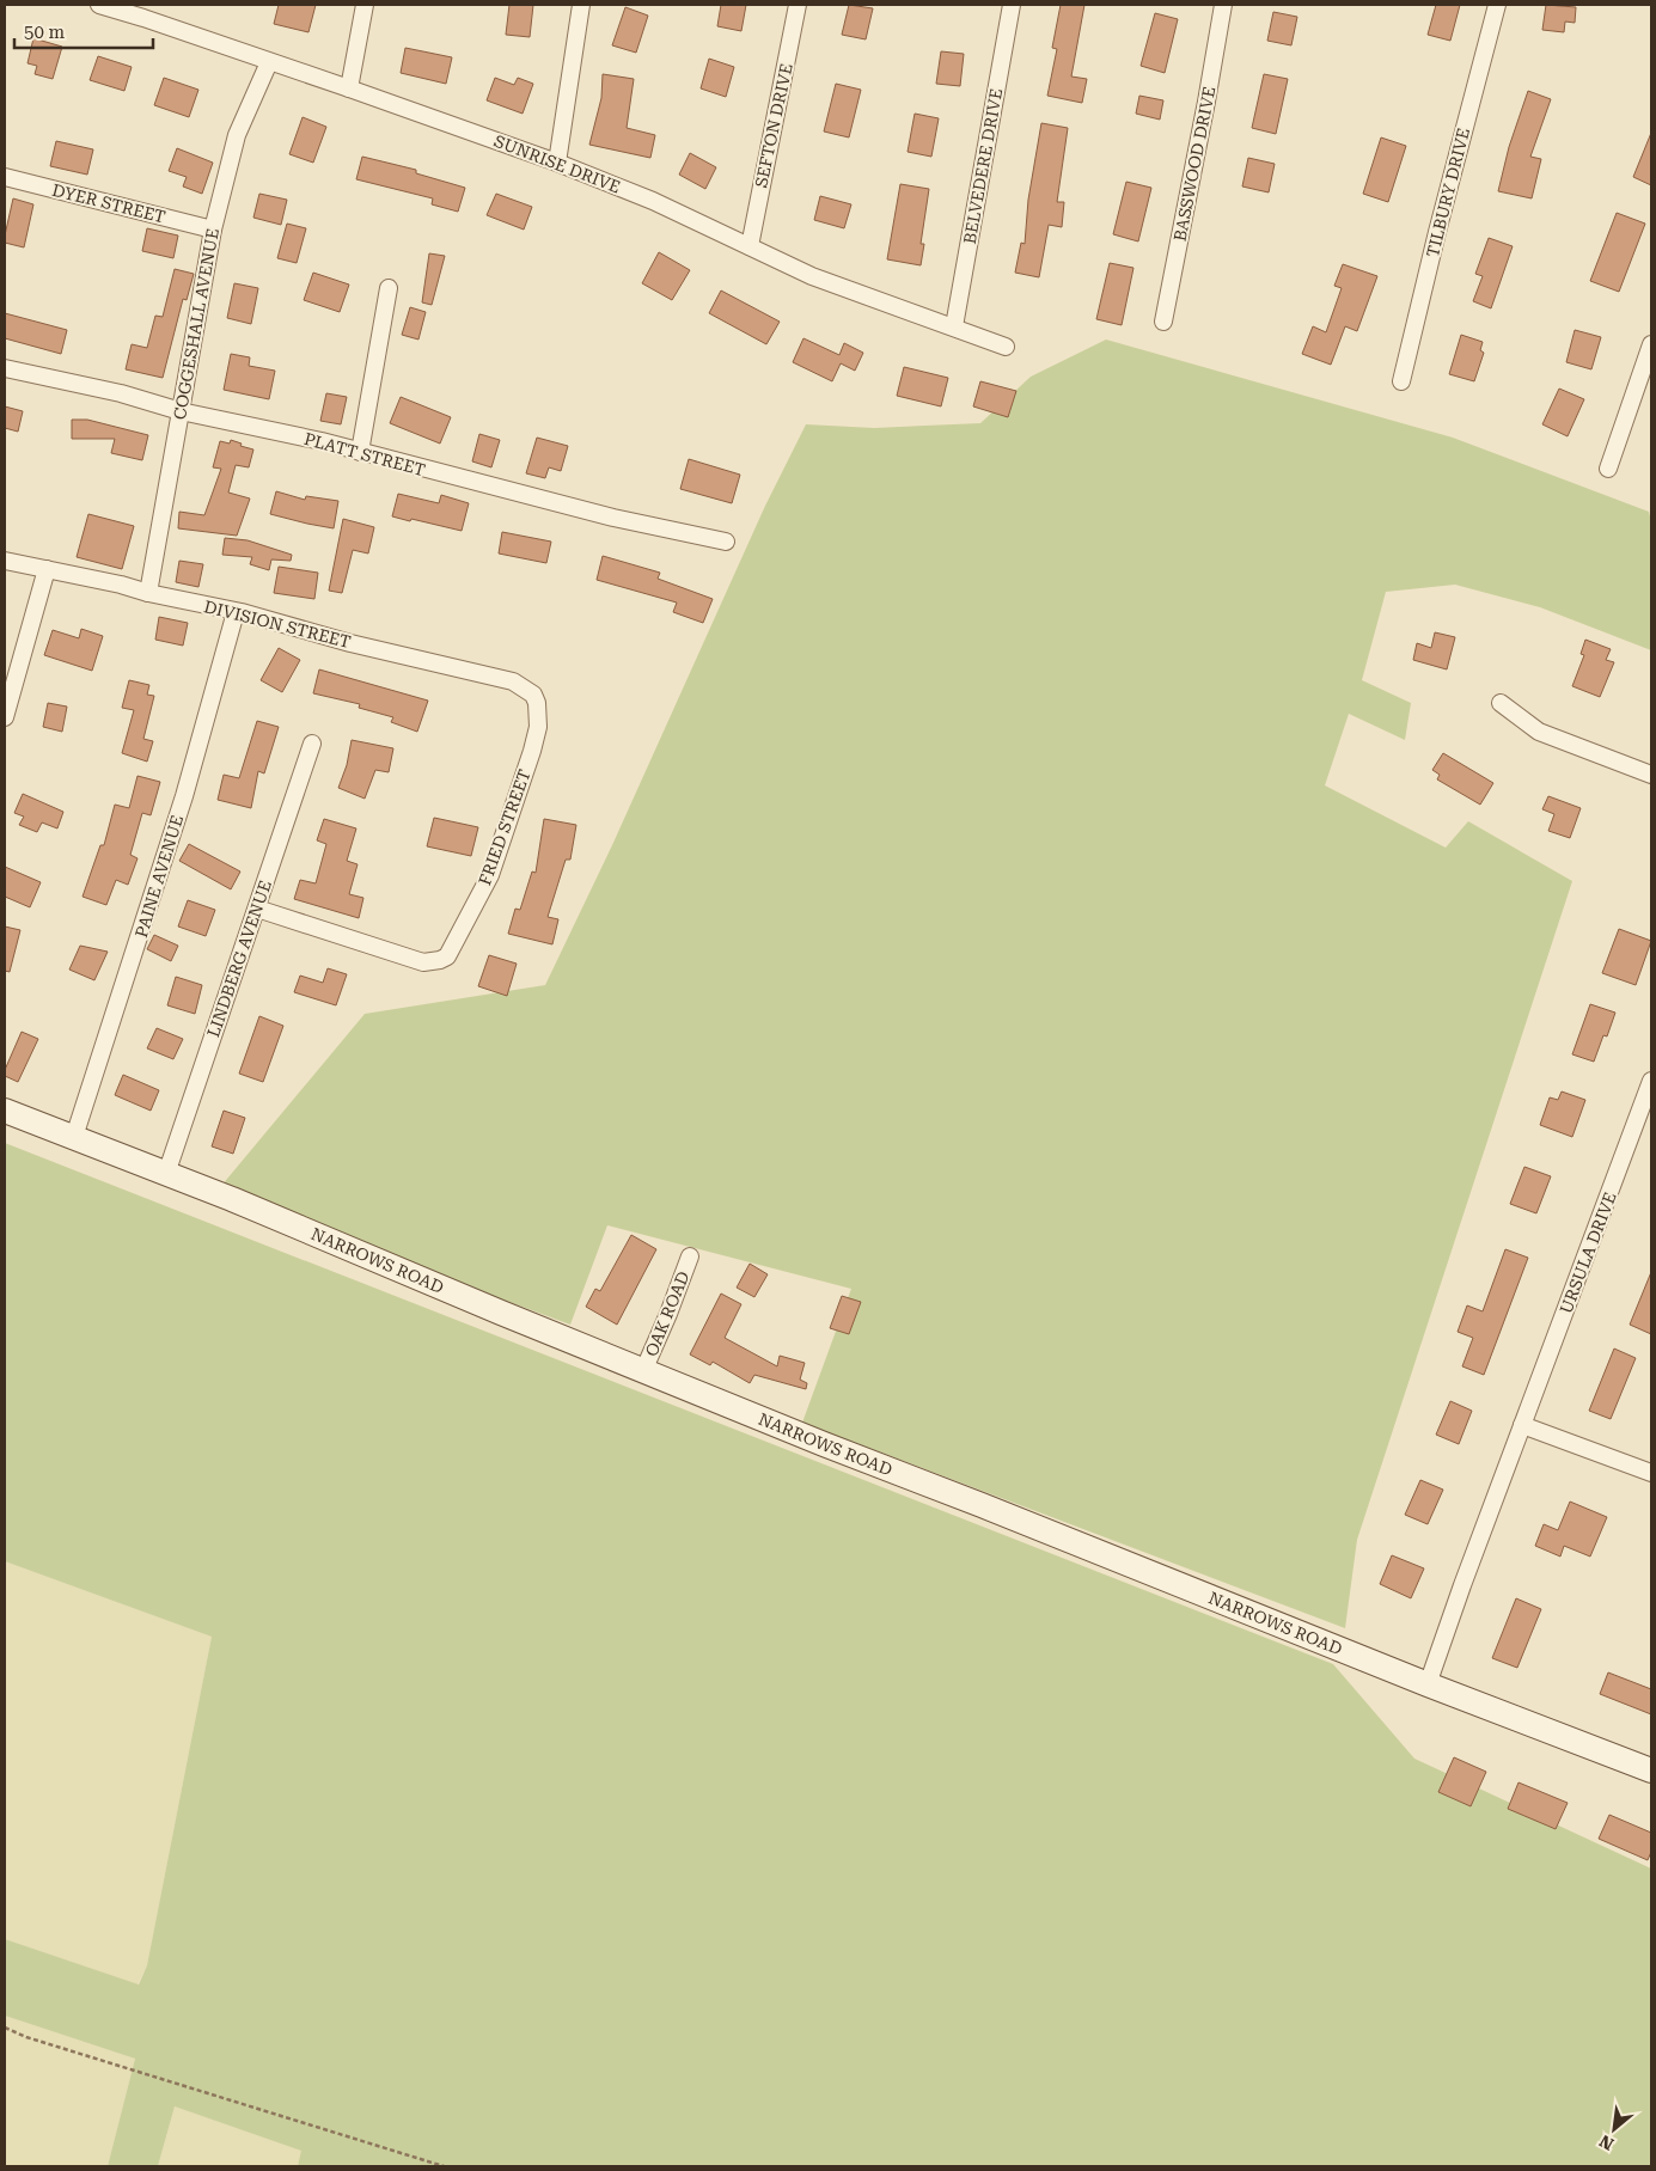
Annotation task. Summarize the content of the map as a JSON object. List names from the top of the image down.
{
  "streets": {
    "street": [
      "SEFTON DRIVE",
      "SUNRISE DRIVE",
      "BASSWOOD DRIVE",
      "BELVEDERE DRIVE",
      "TILBURY DRIVE",
      "DYER STREET",
      "COGGESHALL AVENUE",
      "PLATT STREET",
      "DIVISION STREET",
      "FRIED STREET",
      "PAINE AVENUE",
      "LINDBERG AVENUE",
      "URSULA DRIVE",
      "NARROWS ROAD",
      "OAK ROAD"
    ]
  },
  "crossings": [
    ["SEFTON DRIVE", "SUNRISE DRIVE"],
    ["SUNRISE DRIVE", "BELVEDERE DRIVE"],
    ["SUNRISE DRIVE", "COGGESHALL AVENUE"],
    ["DYER STREET", "COGGESHALL AVENUE"],
    ["COGGESHALL AVENUE", "PLATT STREET"],
    ["COGGESHALL AVENUE", "DIVISION STREET"],
    ["DIVISION STREET", "FRIED STREET"],
    ["DIVISION STREET", "PAINE AVENUE"],
    ["FRIED STREET", "LINDBERG AVENUE"],
    ["PAINE AVENUE", "NARROWS ROAD"],
    ["LINDBERG AVENUE", "NARROWS ROAD"],
    ["URSULA DRIVE", "NARROWS ROAD"],
    ["NARROWS ROAD", "OAK ROAD"]
  ],
  "scale_bar": "50 m",
  "north": "bottom left"
}
